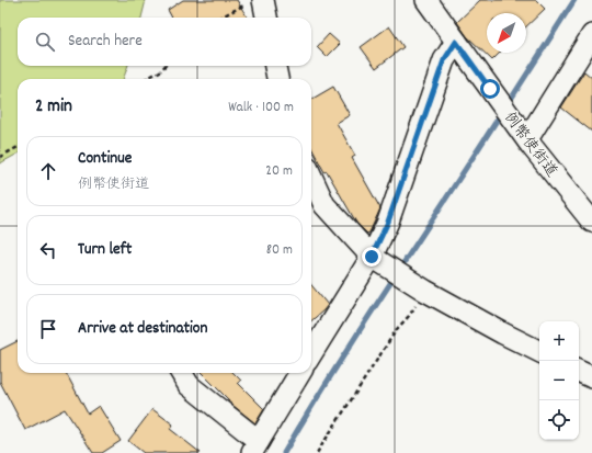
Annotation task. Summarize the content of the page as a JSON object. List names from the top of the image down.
{
  "streets": {
    "street": ["例幣使街道"]
  },
  "north": "bottom left",
  "page": {
    "search": "Search here",
    "heading": ["2 min", "Walk · 100 m"],
    "list": [
      ["Continue", "例幣使街道", "20 m"],
      ["Turn left", "80 m"],
      "Arrive at destination"
    ],
    "map_buttons": ["+", "−"]
  }
}
